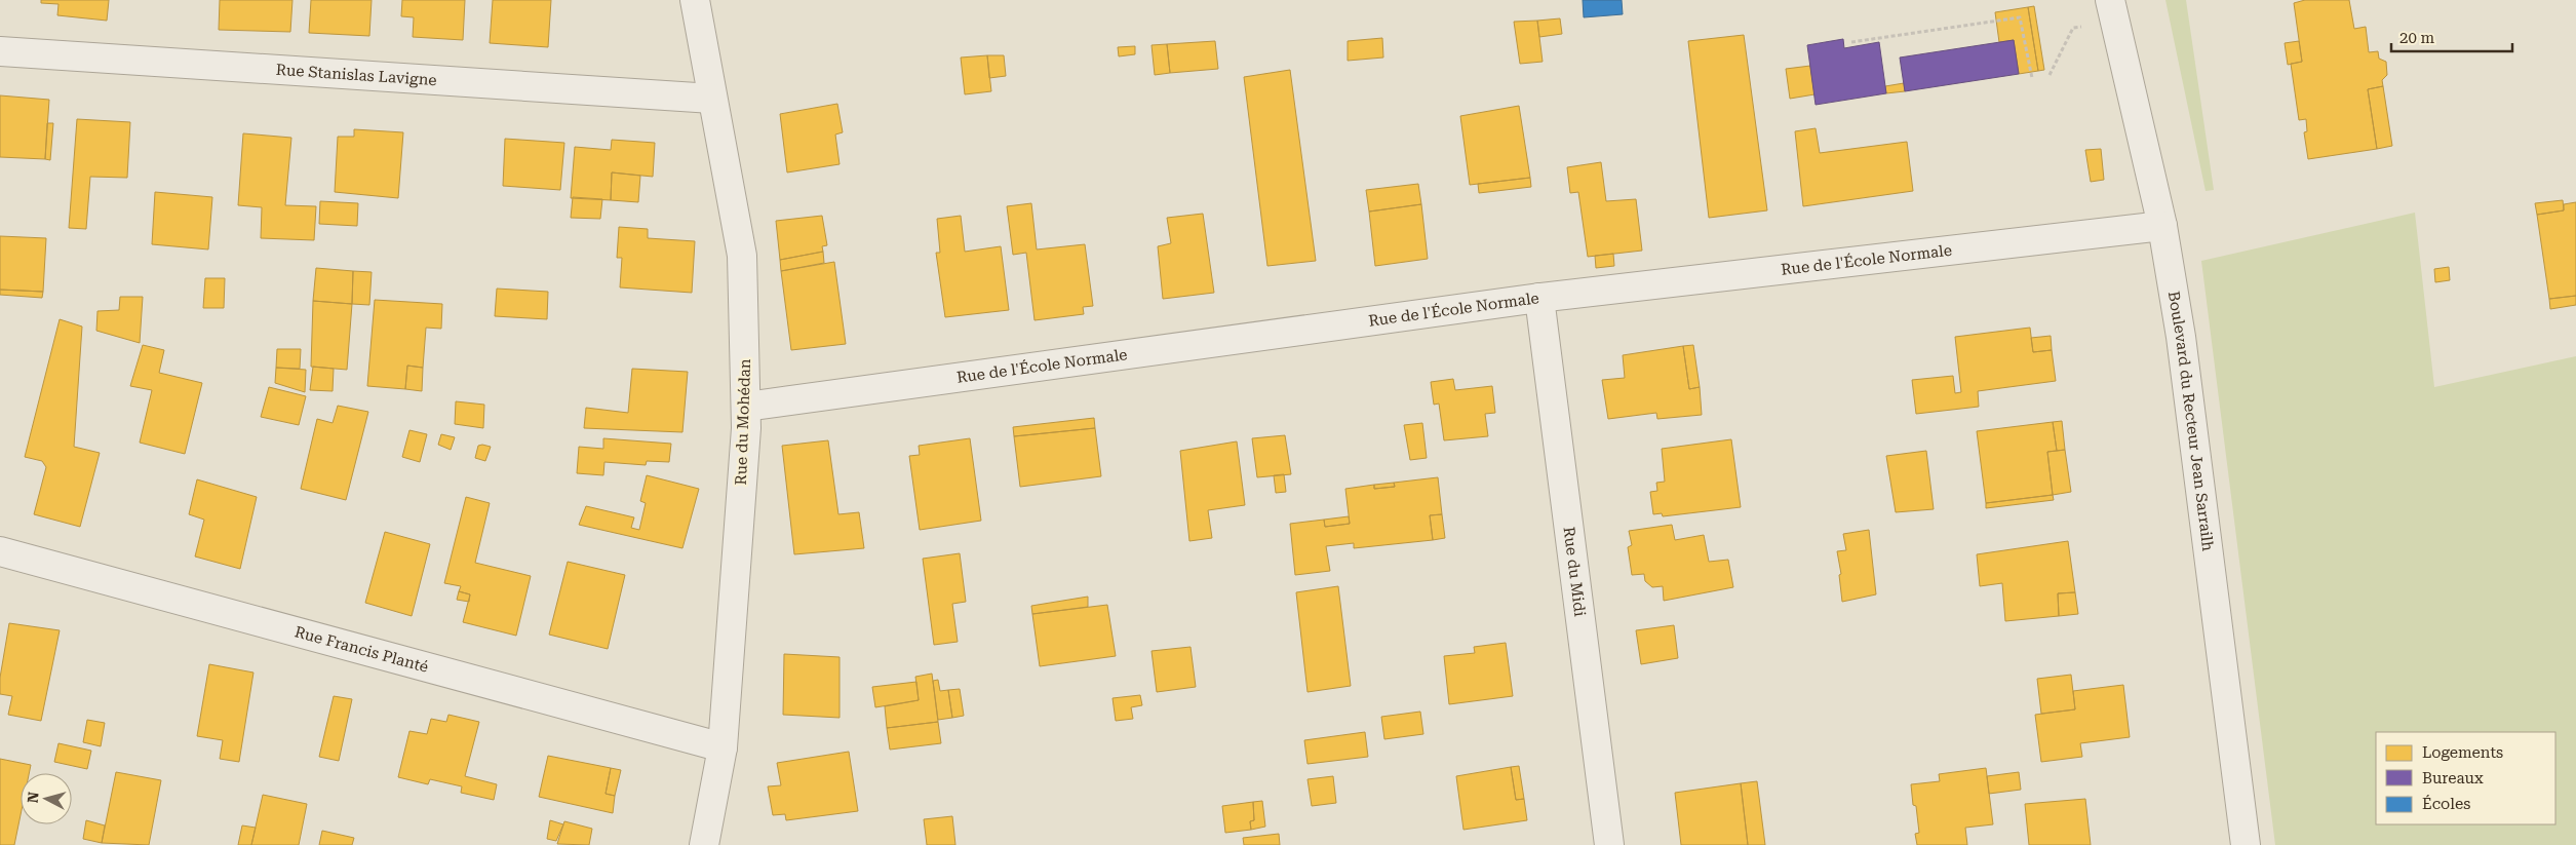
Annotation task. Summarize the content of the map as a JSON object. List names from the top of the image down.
{
  "streets": {
    "street": [
      "Rue Stanislas Lavigne",
      "Rue de l'École Normale",
      "Boulevard du Recteur Jean Sarrailh",
      "Rue du Mohédan",
      "Rue du Midi",
      "Rue Francis Planté"
    ]
  },
  "crossings": [
    ["Rue Stanislas Lavigne", "Rue du Mohédan"],
    ["Rue de l'École Normale", "Boulevard du Recteur Jean Sarrailh"],
    ["Rue de l'École Normale", "Rue du Mohédan"],
    ["Rue de l'École Normale", "Rue du Midi"],
    ["Rue du Mohédan", "Rue Francis Planté"]
  ],
  "legend": ["Logements", "Bureaux", "Écoles"],
  "scale_bar": "20 m",
  "north": "left"
}
